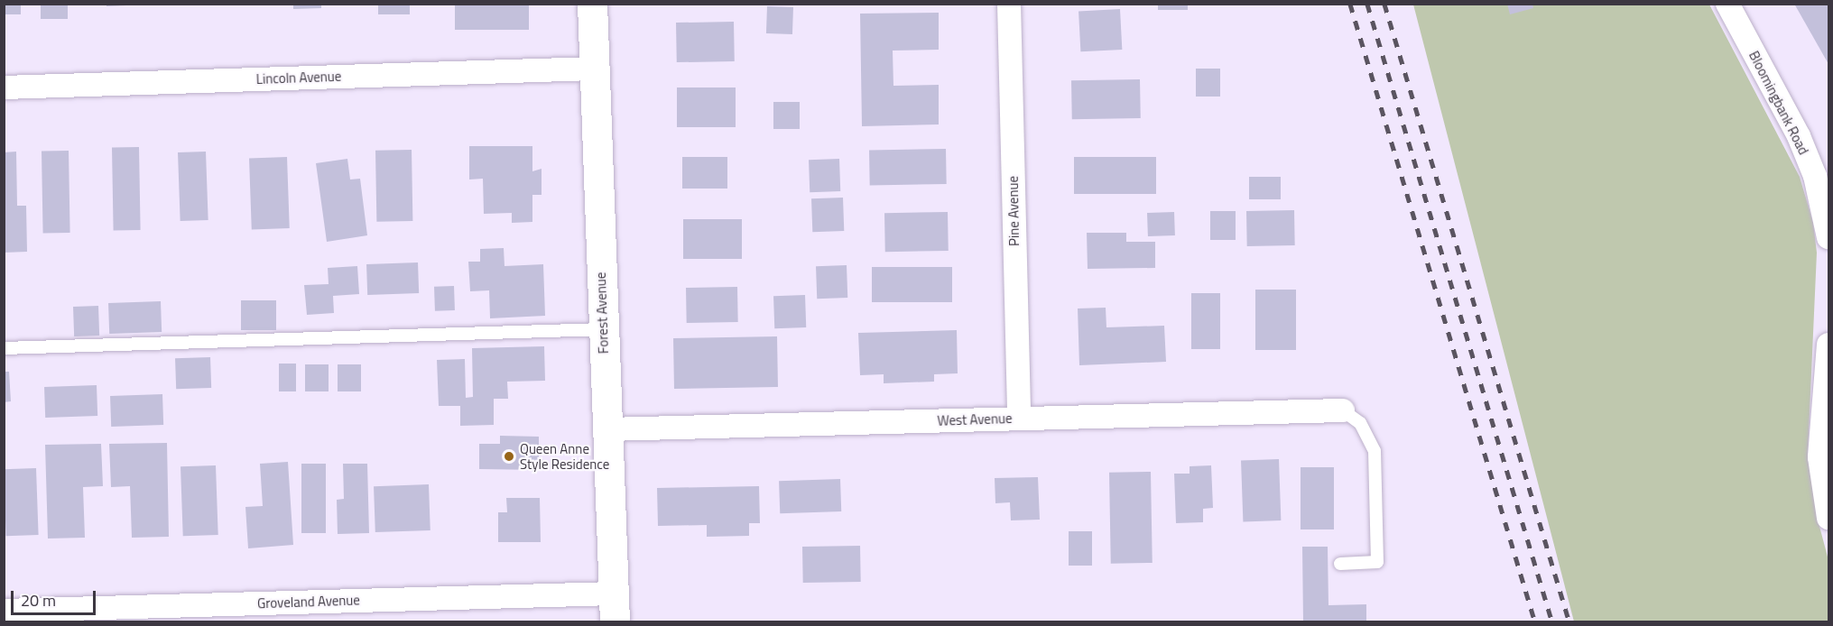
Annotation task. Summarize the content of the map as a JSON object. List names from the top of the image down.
{
  "streets": {
    "street": [
      "Lincoln Avenue",
      "Bloomingbank Road",
      "Pine Avenue",
      "Forest Avenue",
      "West Avenue",
      "Groveland Avenue"
    ]
  },
  "crossings": [
    ["Lincoln Avenue", "Forest Avenue"],
    ["Pine Avenue", "West Avenue"],
    ["Forest Avenue", "West Avenue"],
    ["Forest Avenue", "Groveland Avenue"]
  ],
  "places": ["Queen Anne Style Residence"],
  "scale_bar": "20 m"
}
